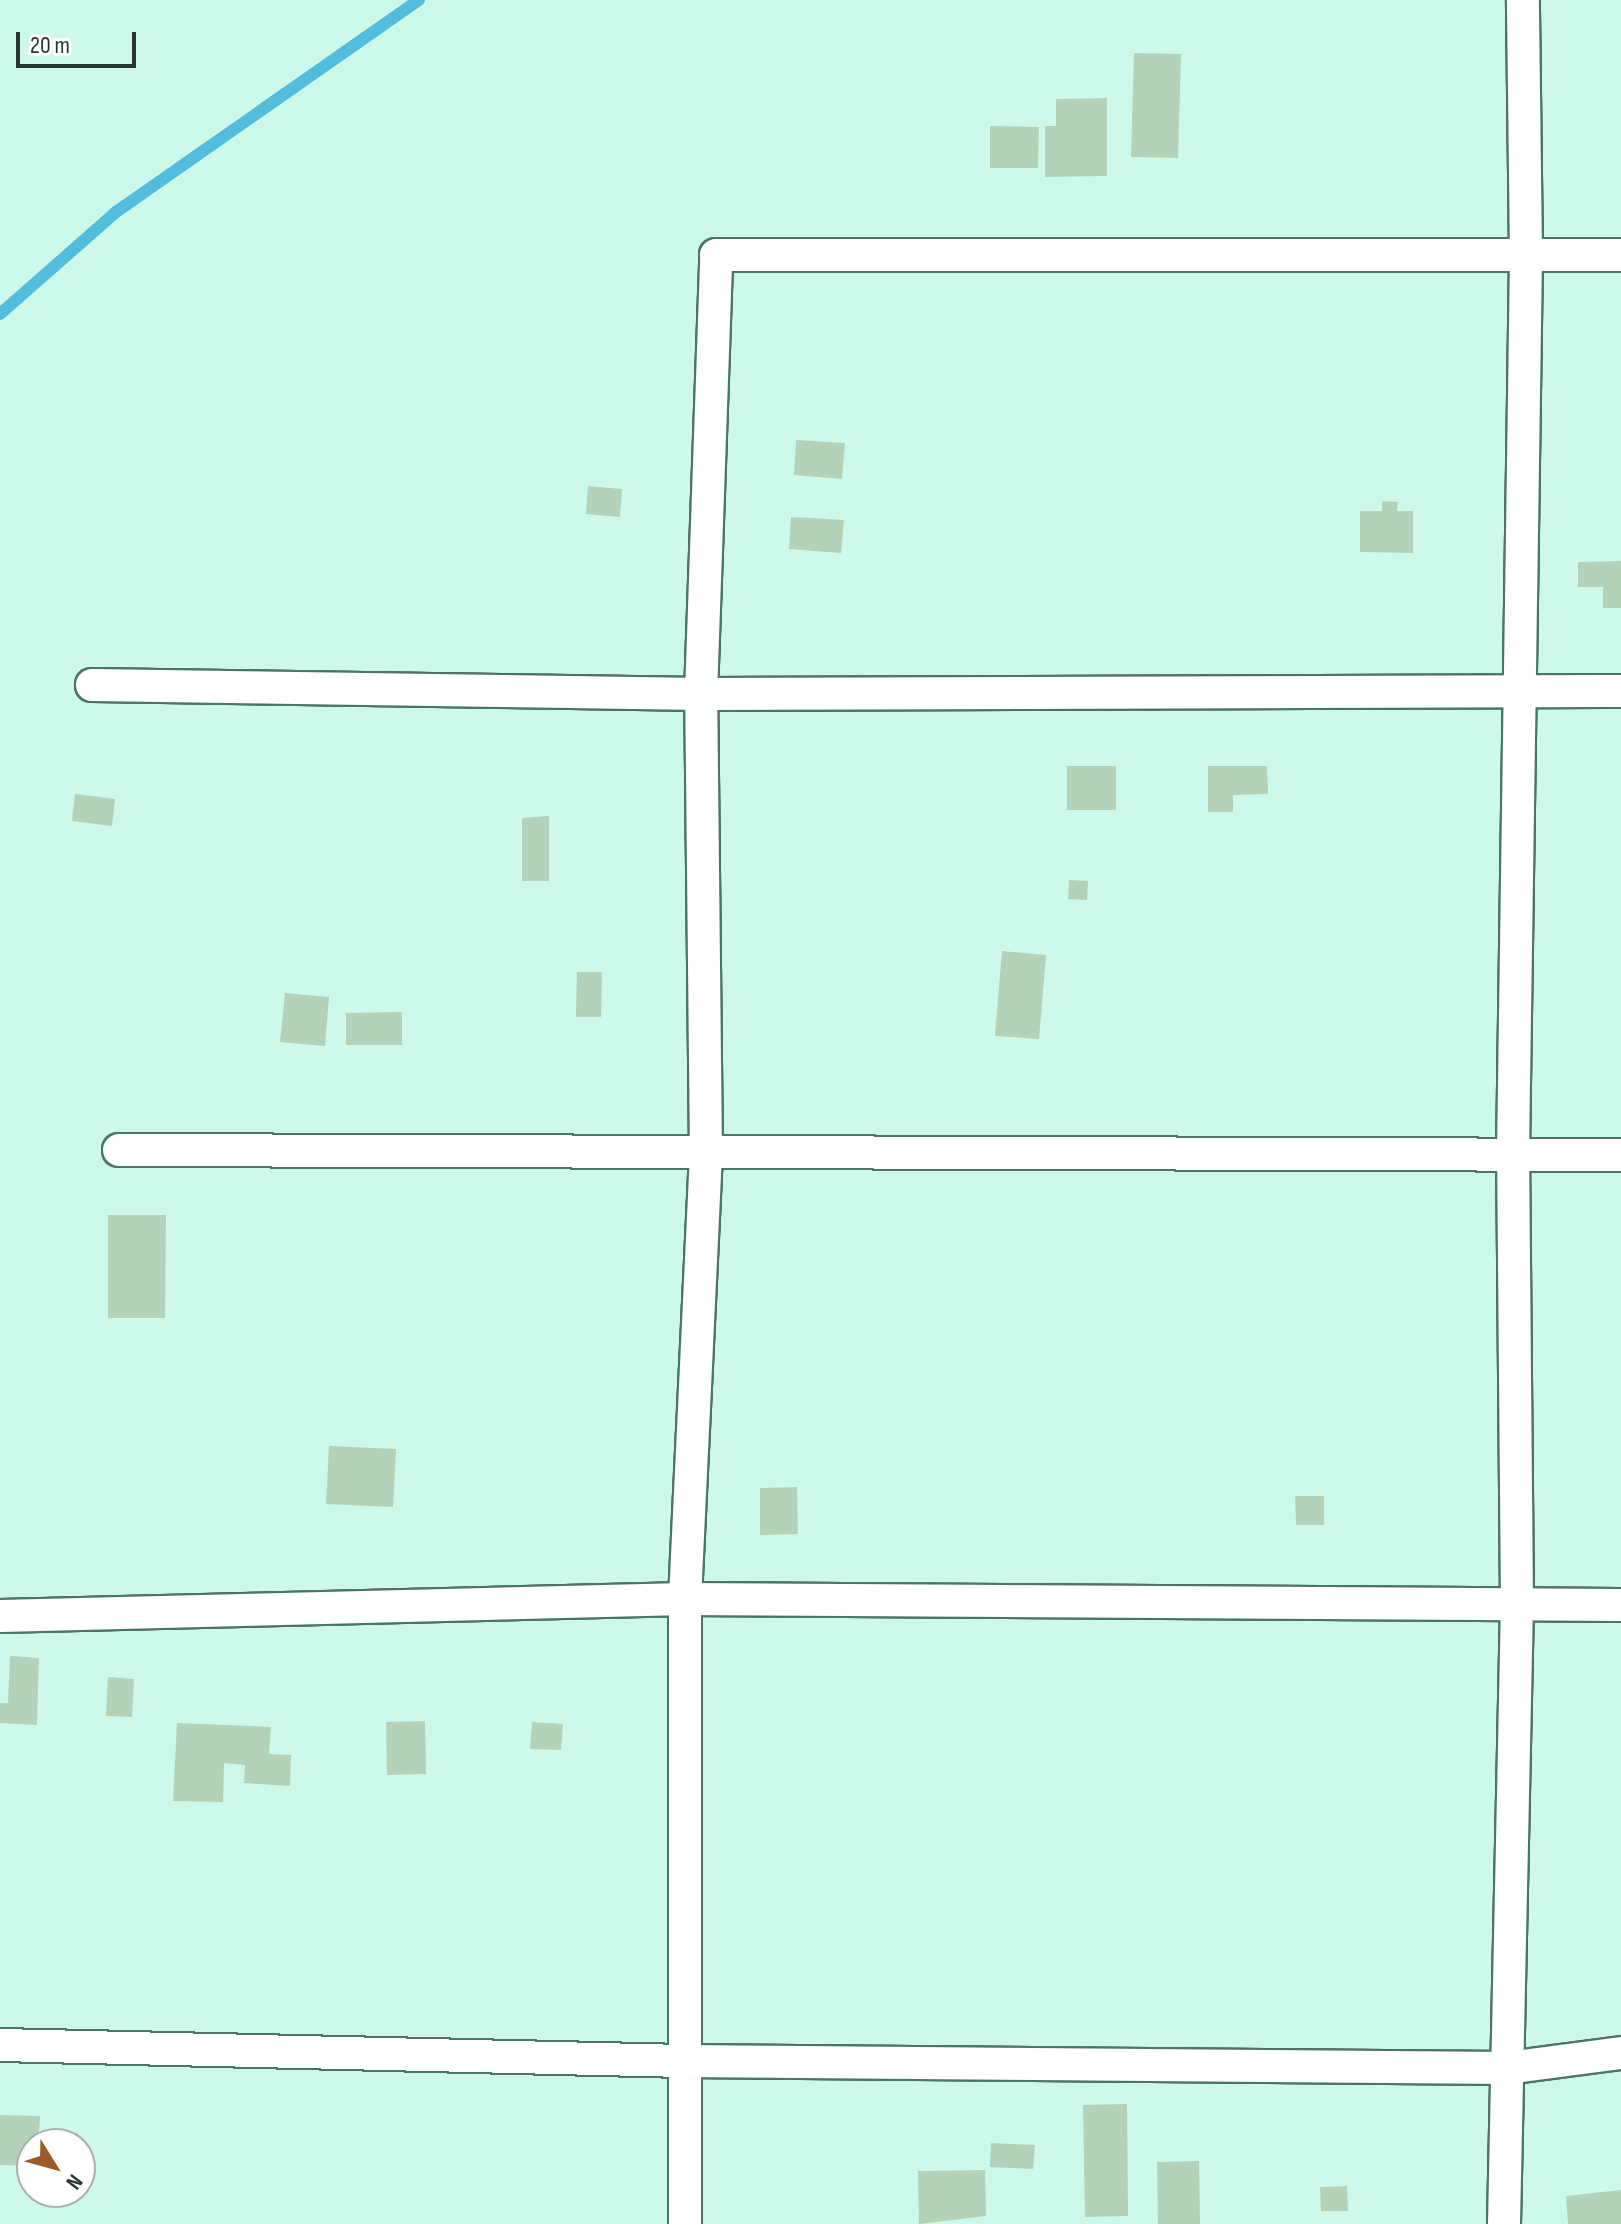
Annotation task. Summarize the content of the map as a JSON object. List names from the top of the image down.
{
  "scale_bar": "20 m",
  "north": "bottom right"
}
